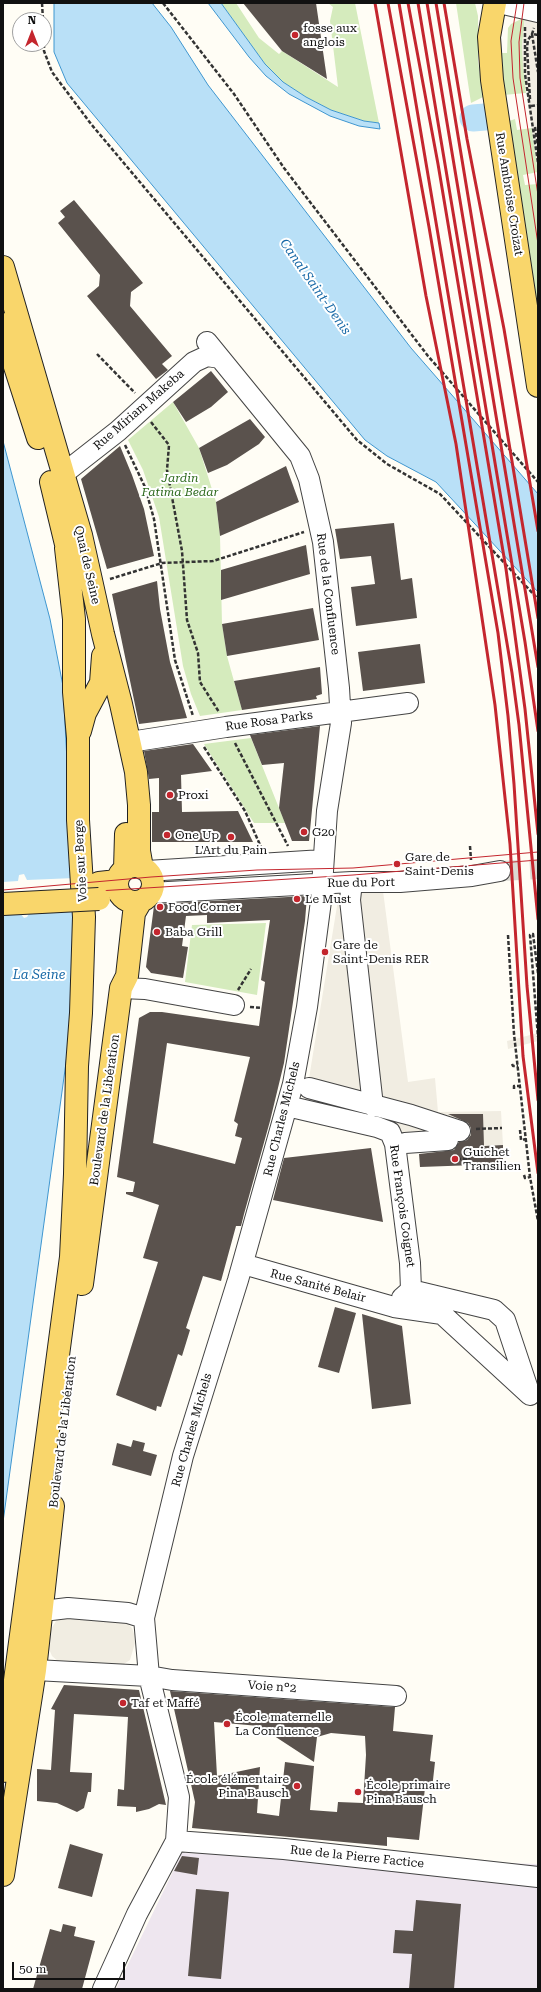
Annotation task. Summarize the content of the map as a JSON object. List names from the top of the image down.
{
  "streets": {
    "main road": [
      "Rue Ambroise Croizat",
      "Quai de Seine",
      "Voie sur Berge",
      "Boulevard de la Libération"
    ],
    "street": [
      "Rue Miriam Makeba",
      "Rue de la Confluence",
      "Rue Rosa Parks",
      "Rue du Port",
      "Rue Charles Michels",
      "Rue François Coignet",
      "Rue Sanité Belair",
      "Voie n°2",
      "Rue de la Pierre Factice"
    ]
  },
  "crossings": [
    ["Rue Miriam Makeba", "Quai de Seine"],
    ["Rue Miriam Makeba", "Rue de la Confluence"],
    ["Quai de Seine", "Rue Rosa Parks"],
    ["Quai de Seine", "Voie sur Berge"],
    ["Quai de Seine", "Rue du Port"],
    ["Quai de Seine", "Boulevard de la Libération"],
    ["Rue de la Confluence", "Rue Rosa Parks"],
    ["Rue de la Confluence", "Rue du Port"],
    ["Rue de la Confluence", "Rue Charles Michels"],
    ["Voie sur Berge", "Boulevard de la Libération"],
    ["Rue du Port", "Boulevard de la Libération"],
    ["Rue du Port", "Rue Charles Michels"],
    ["Boulevard de la Libération", "Voie n°2"],
    ["Rue Charles Michels", "Rue François Coignet"],
    ["Rue Charles Michels", "Rue Sanité Belair"],
    ["Rue Charles Michels", "Voie n°2"],
    ["Rue Charles Michels", "Rue de la Pierre Factice"],
    ["Rue François Coignet", "Rue Sanité Belair"]
  ],
  "water": ["Canal Saint-Denis", "La Seine"],
  "parks": ["Jardin Fatima Bedar"],
  "places": [
    "fosse aux anglois",
    "Proxi",
    "G20",
    "One Up",
    "L'Art du Pain",
    "Gare de Saint-Denis",
    "Le Must",
    "Food Corner",
    "Baba Grill",
    "Gare de Saint-Denis RER",
    "Guichet Transilien",
    "Taf et Maffé",
    "École maternelle La Confluence",
    "École élémentaire Pina Bausch",
    "École primaire Pina Bausch"
  ],
  "scale_bar": "50 m",
  "north": "top"
}
